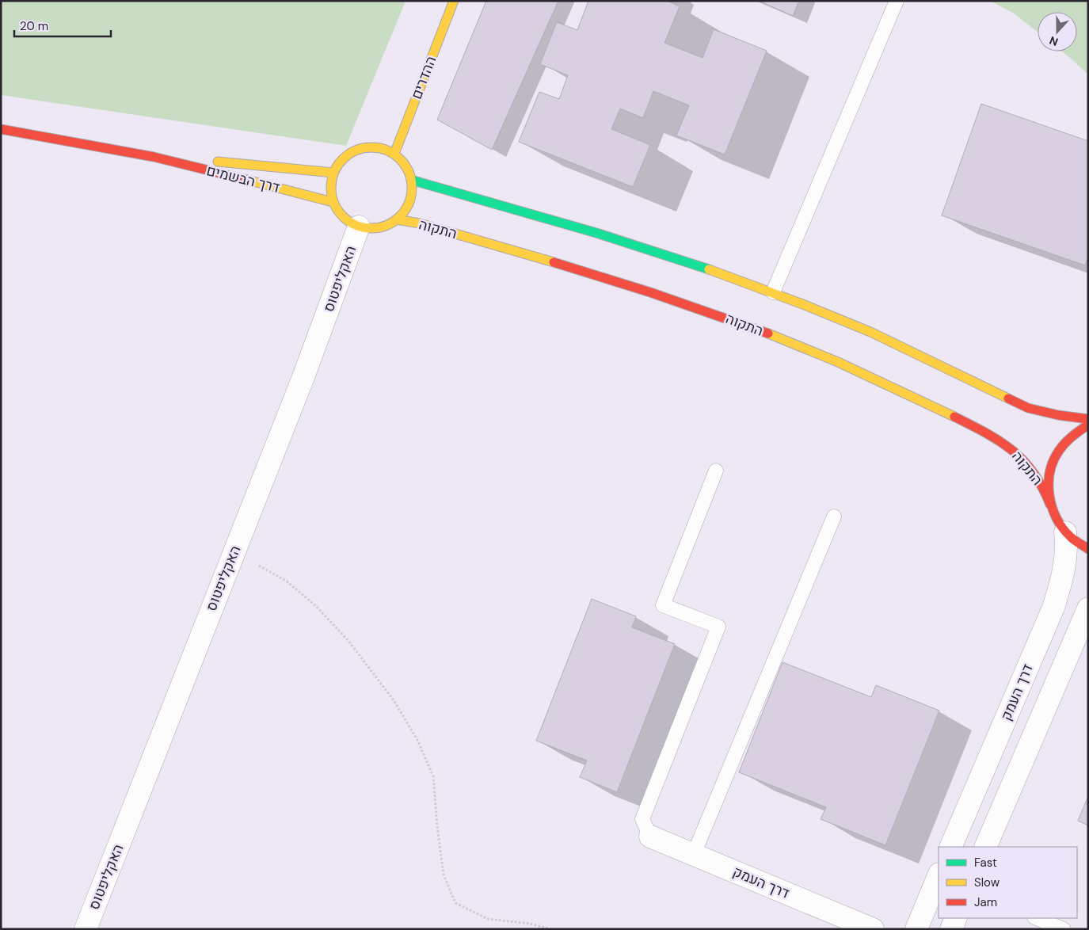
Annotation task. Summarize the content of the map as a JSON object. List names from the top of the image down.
{
  "streets": {
    "street": [
      "ההדרים",
      "דרך הבשמים",
      "התקוה",
      "האקליפטוס",
      "דרך העמק"
    ]
  },
  "crossings": [
    ["ההדרים", "דרך הבשמים"],
    ["ההדרים", "התקוה"],
    ["ההדרים", "האקליפטוס"],
    ["דרך הבשמים", "התקוה"],
    ["דרך הבשמים", "האקליפטוס"],
    ["התקוה", "האקליפטוס"],
    ["התקוה", "דרך העמק"]
  ],
  "legend": ["Fast", "Slow", "Jam"],
  "scale_bar": "20 m",
  "north": "bottom"
}
